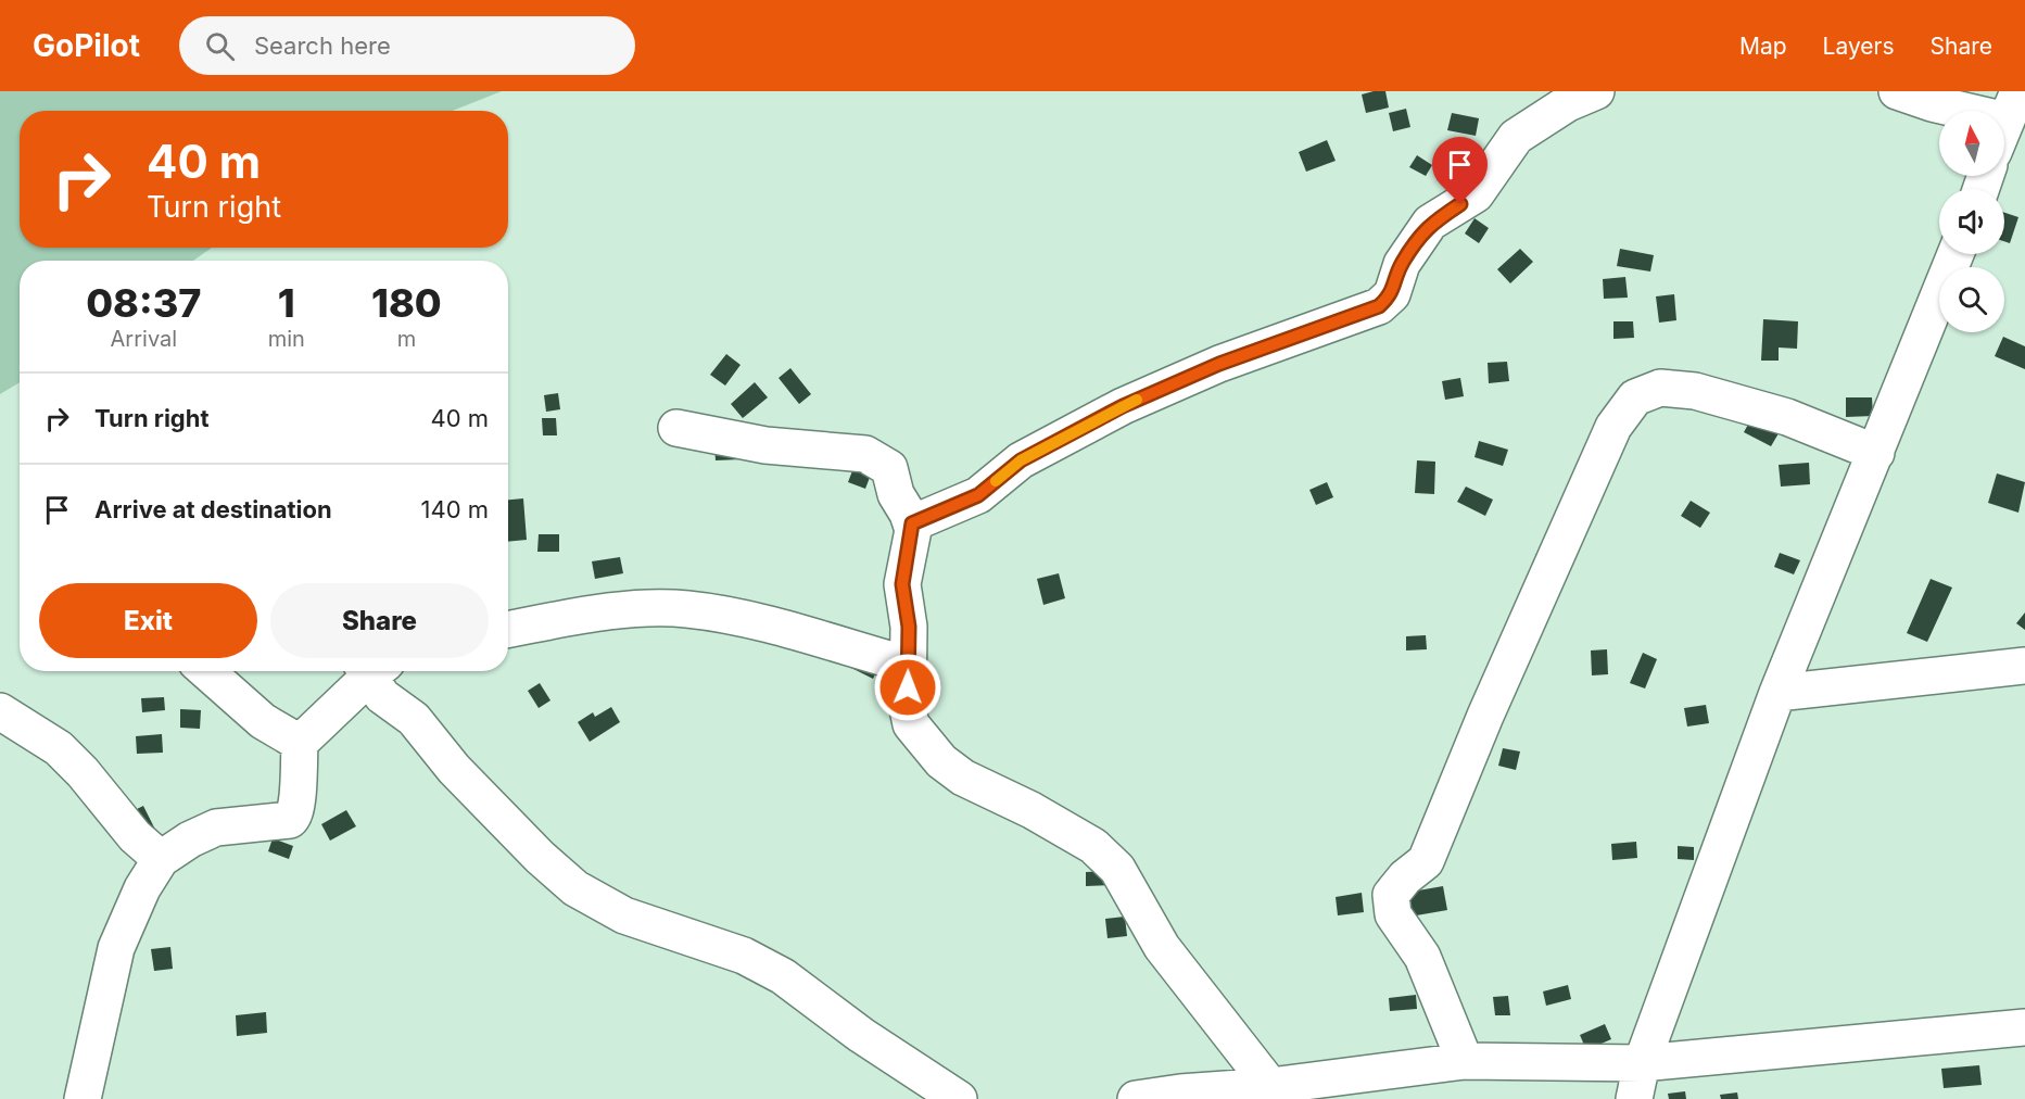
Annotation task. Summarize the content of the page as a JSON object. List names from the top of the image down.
{
  "north": "top",
  "page": {
    "header": "GoPilot",
    "search": "Search here",
    "nav": ["Map", "Layers", "Share"],
    "turn": ["40 m", "Turn right"],
    "eta": [
      "08:37",
      "Arrival",
      "1",
      "min",
      "180",
      "m"
    ],
    "list": [
      {
        "name": "Turn right",
        "value": "40 m"
      },
      {
        "name": "Arrive at destination",
        "value": "140 m"
      }
    ],
    "buttons": ["Exit", "Share"]
  }
}
